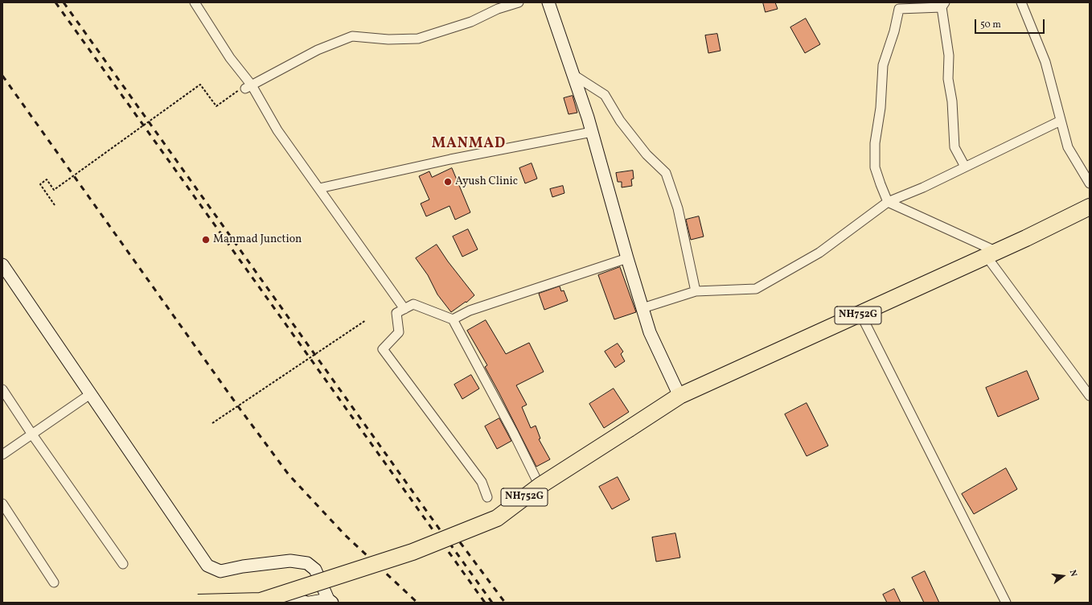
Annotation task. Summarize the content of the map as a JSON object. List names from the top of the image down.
{
  "streets": {
    "highway": ["NH752G"]
  },
  "districts": ["MANMAD"],
  "places": ["Ayush Clinic", "Manmad Junction"],
  "scale_bar": "50 m",
  "north": "right"
}
